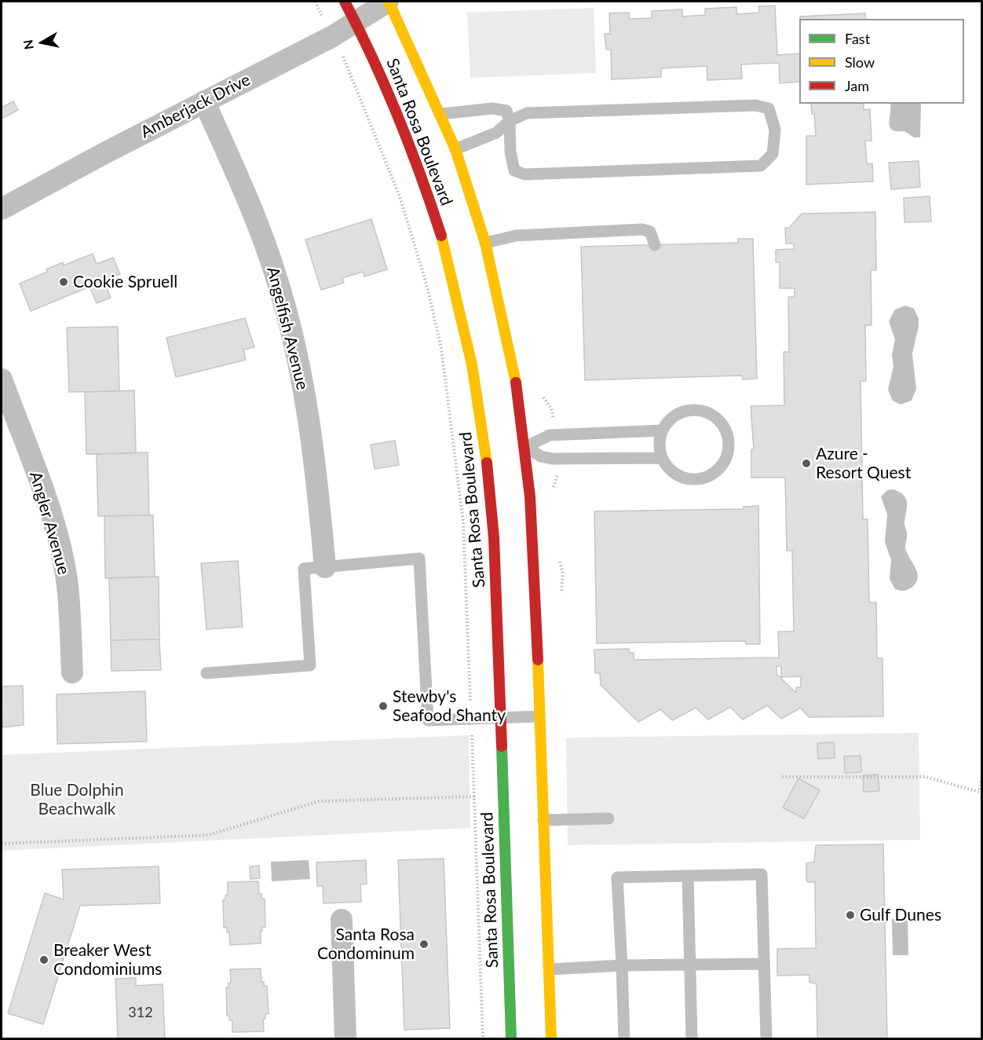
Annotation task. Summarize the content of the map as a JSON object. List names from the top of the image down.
{
  "streets": {
    "street": [
      "Amberjack Drive",
      "Santa Rosa Boulevard",
      "Angelfish Avenue",
      "Angler Avenue"
    ]
  },
  "crossings": [
    ["Amberjack Drive", "Santa Rosa Boulevard"],
    ["Amberjack Drive", "Angelfish Avenue"]
  ],
  "parks": ["Blue Dolphin Beachwalk"],
  "places": [
    "Cookie Spruell",
    "Azure - Resort Quest",
    "Stewby's Seafood Shanty",
    "Gulf Dunes",
    "Santa Rosa Condominum",
    "Breaker West Condominiums"
  ],
  "house_numbers": ["312"],
  "legend": ["Fast", "Slow", "Jam"],
  "north": "left"
}
